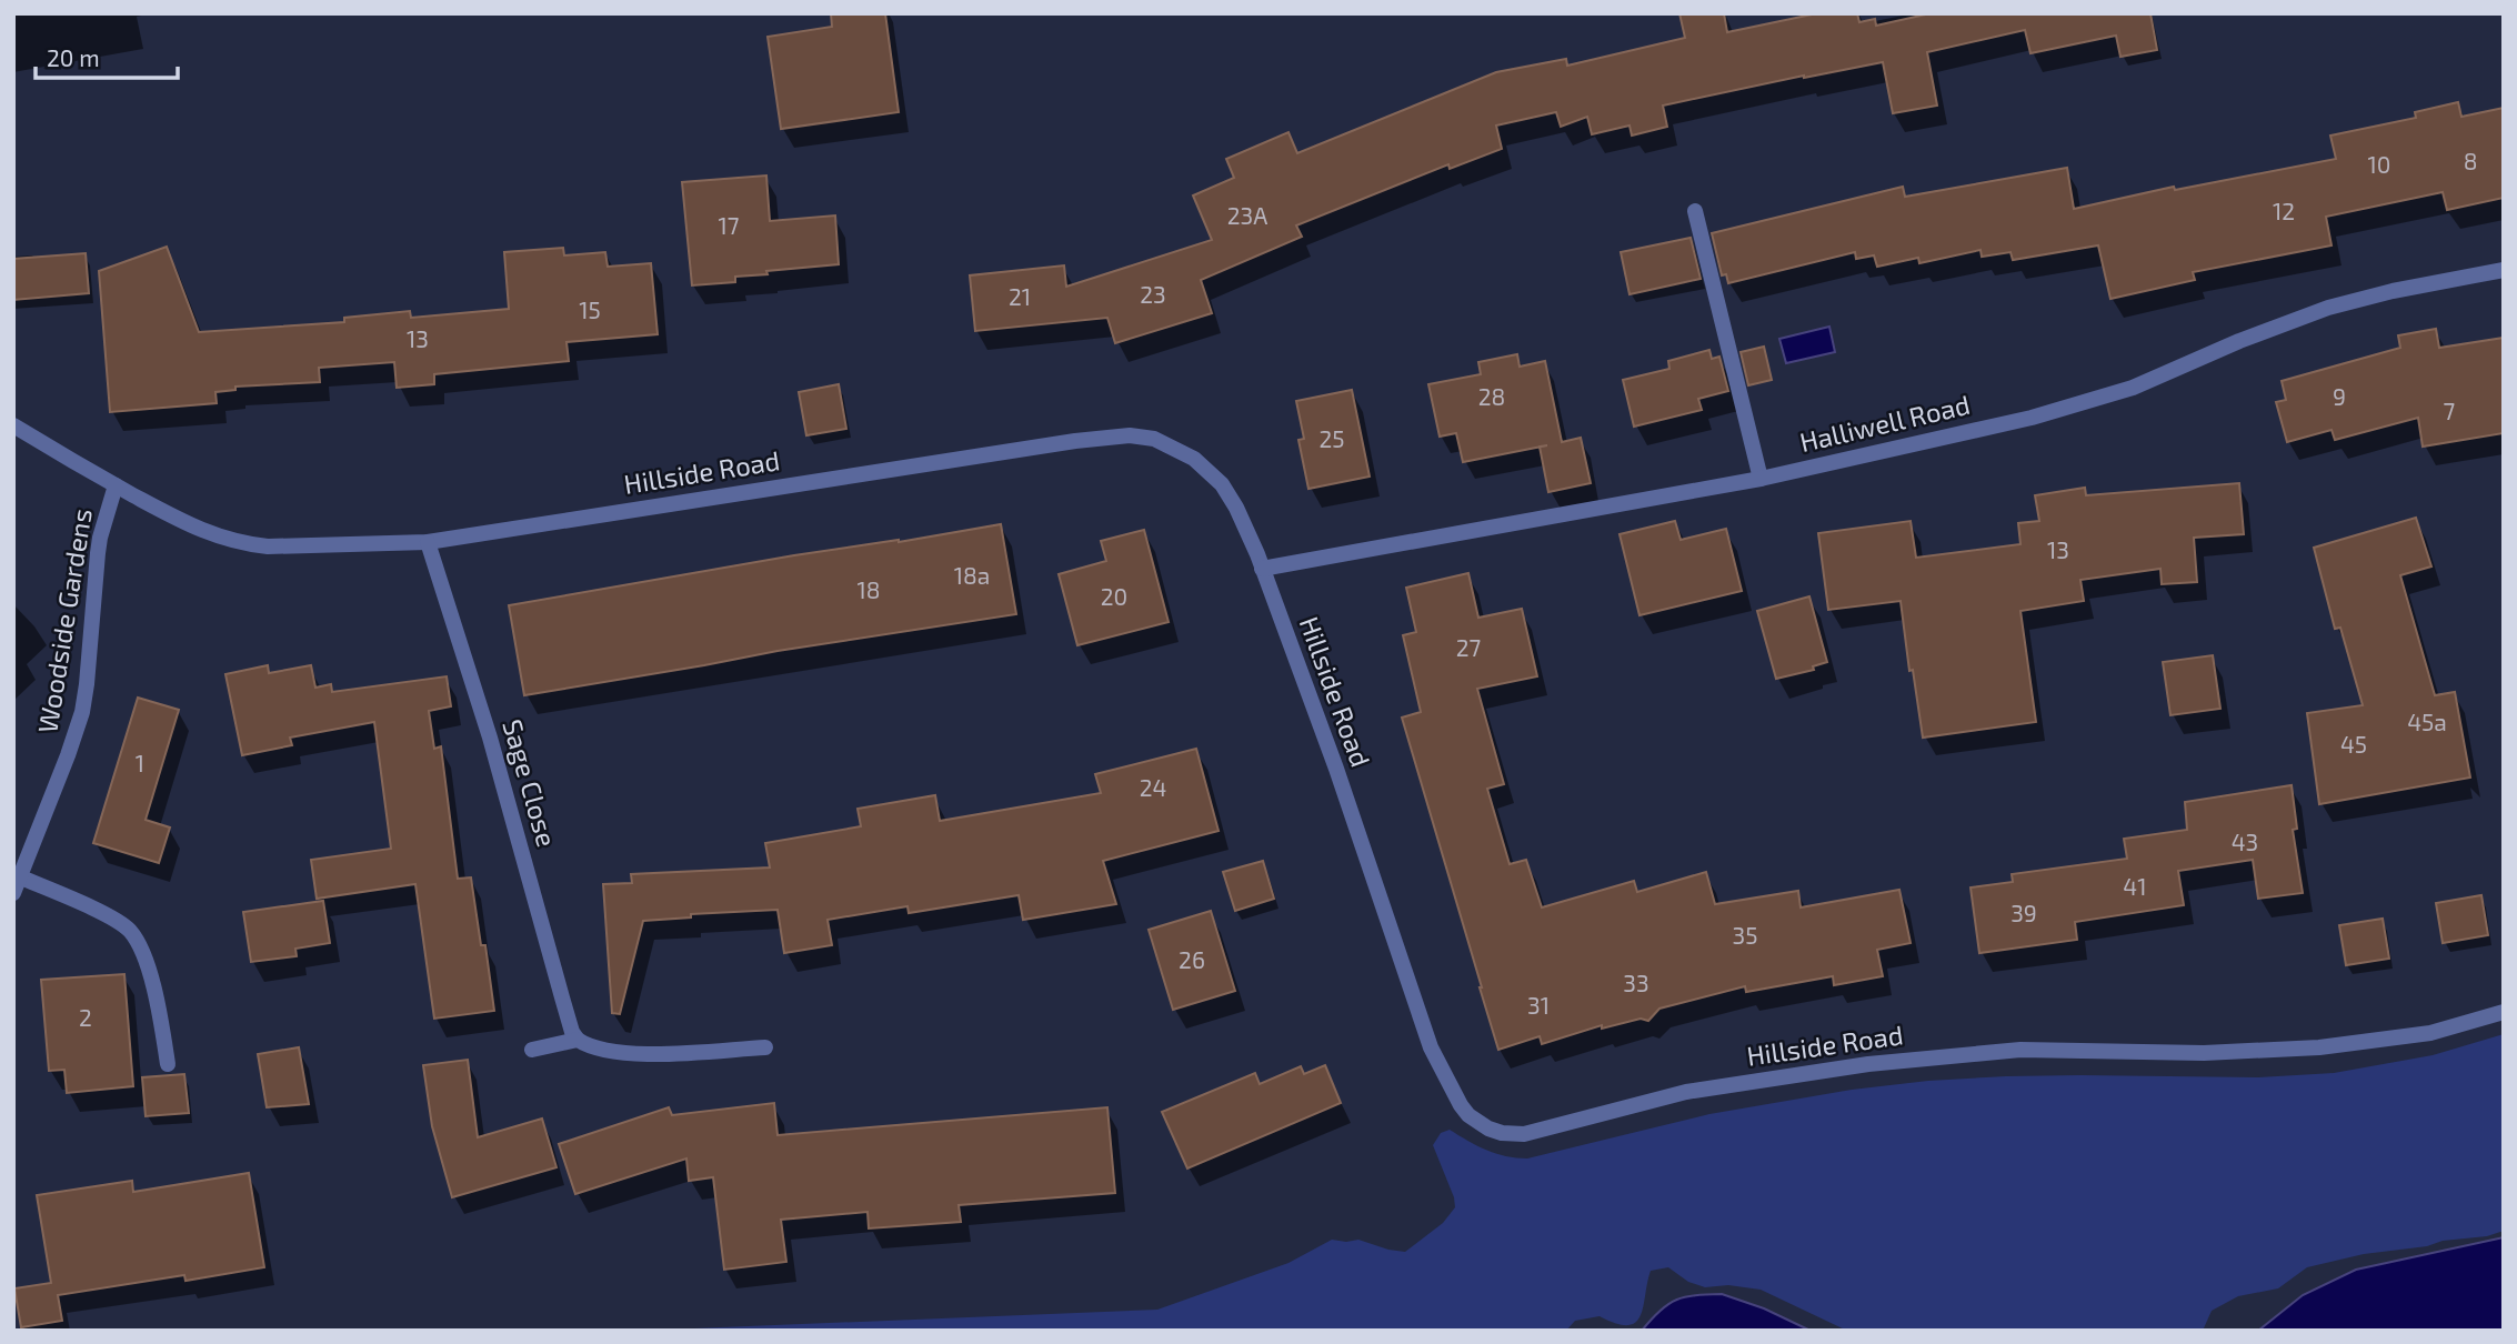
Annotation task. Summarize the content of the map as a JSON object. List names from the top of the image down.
{
  "streets": {
    "street": [
      "Halliwell Road",
      "Hillside Road",
      "Woodside Gardens",
      "Sage Close"
    ]
  },
  "crossings": [
    ["Halliwell Road", "Hillside Road"],
    ["Hillside Road", "Woodside Gardens"],
    ["Hillside Road", "Sage Close"]
  ],
  "house_numbers": [
    "8",
    "10",
    "12",
    "23A",
    "17",
    "23",
    "21",
    "15",
    "13",
    "28",
    "9",
    "7",
    "25",
    "13",
    "18a",
    "18",
    "20",
    "27",
    "45a",
    "45",
    "1",
    "24",
    "43",
    "41",
    "39",
    "35",
    "26",
    "33",
    "31",
    "2"
  ],
  "scale_bar": "20 m"
}
